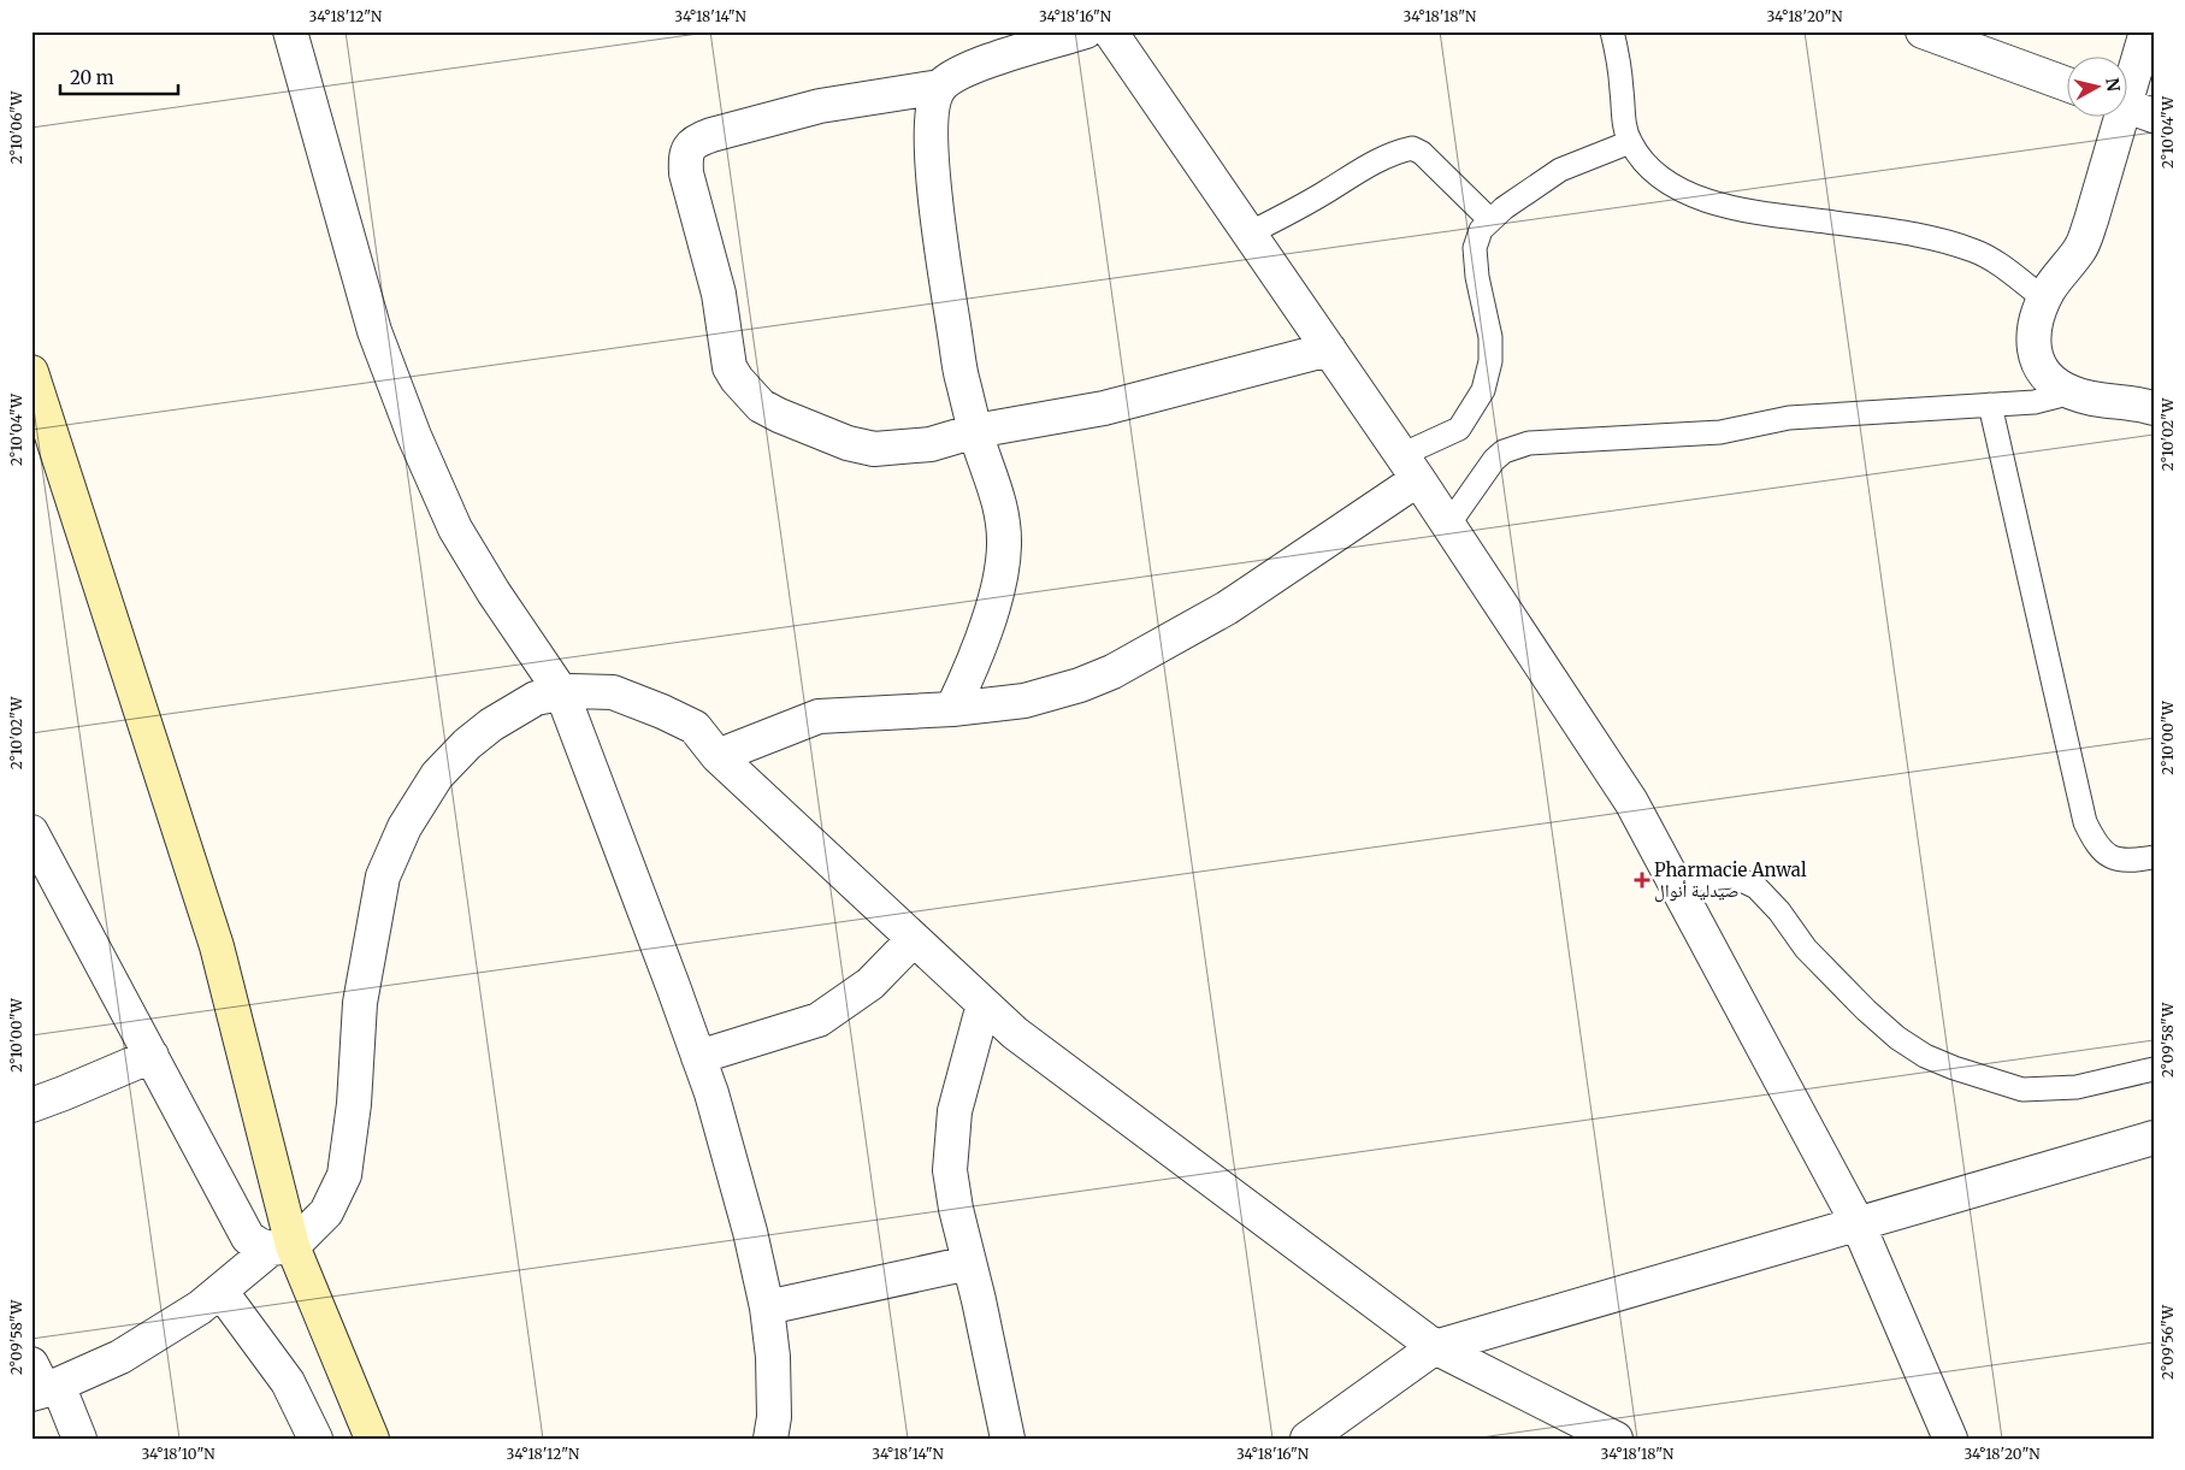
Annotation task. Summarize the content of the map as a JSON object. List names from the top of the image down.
{
  "places": {
    "health": ["Pharmacie Anwal صيدلية أنوال"]
  },
  "scale_bar": "20 m",
  "north": "right",
  "coordinates": [
    "34°18'12\"N",
    "34°18'14\"N",
    "34°18'16\"N",
    "34°18'18\"N",
    "34°18'20\"N",
    "2°10'06\"W",
    "2°10'04\"W",
    "2°10'02\"W",
    "2°10'00\"W",
    "2°09'58\"W",
    "2°09'56\"W",
    "34°18'10\"N"
  ]
}
